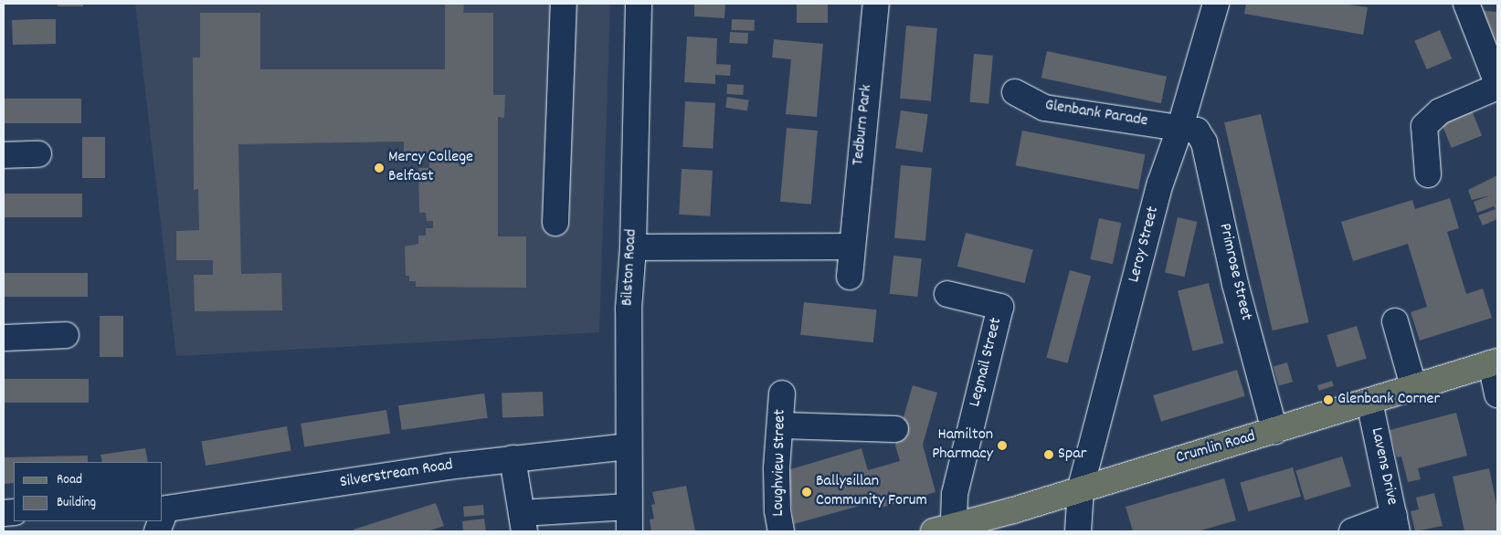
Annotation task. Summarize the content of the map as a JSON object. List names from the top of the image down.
{
  "streets": {
    "main road": ["Crumlin Road"],
    "street": [
      "Glenbank Parade",
      "Tedburn Park",
      "Leroy Street",
      "Bilston Road",
      "Primrose Street",
      "Legmail Street",
      "Loughview Street",
      "Lavens Drive",
      "Silverstream Road"
    ]
  },
  "crossings": [
    ["Glenbank Parade", "Leroy Street"],
    ["Glenbank Parade", "Primrose Street"],
    ["Leroy Street", "Primrose Street"],
    ["Leroy Street", "Crumlin Road"],
    ["Bilston Road", "Silverstream Road"],
    ["Primrose Street", "Crumlin Road"],
    ["Legmail Street", "Crumlin Road"],
    ["Crumlin Road", "Lavens Drive"]
  ],
  "places": [
    "Mercy College Belfast",
    "Glenbank Corner",
    "Hamilton Pharmacy",
    "Spar",
    "Ballysillan Community Forum"
  ],
  "legend": ["Road", "Building"]
}
